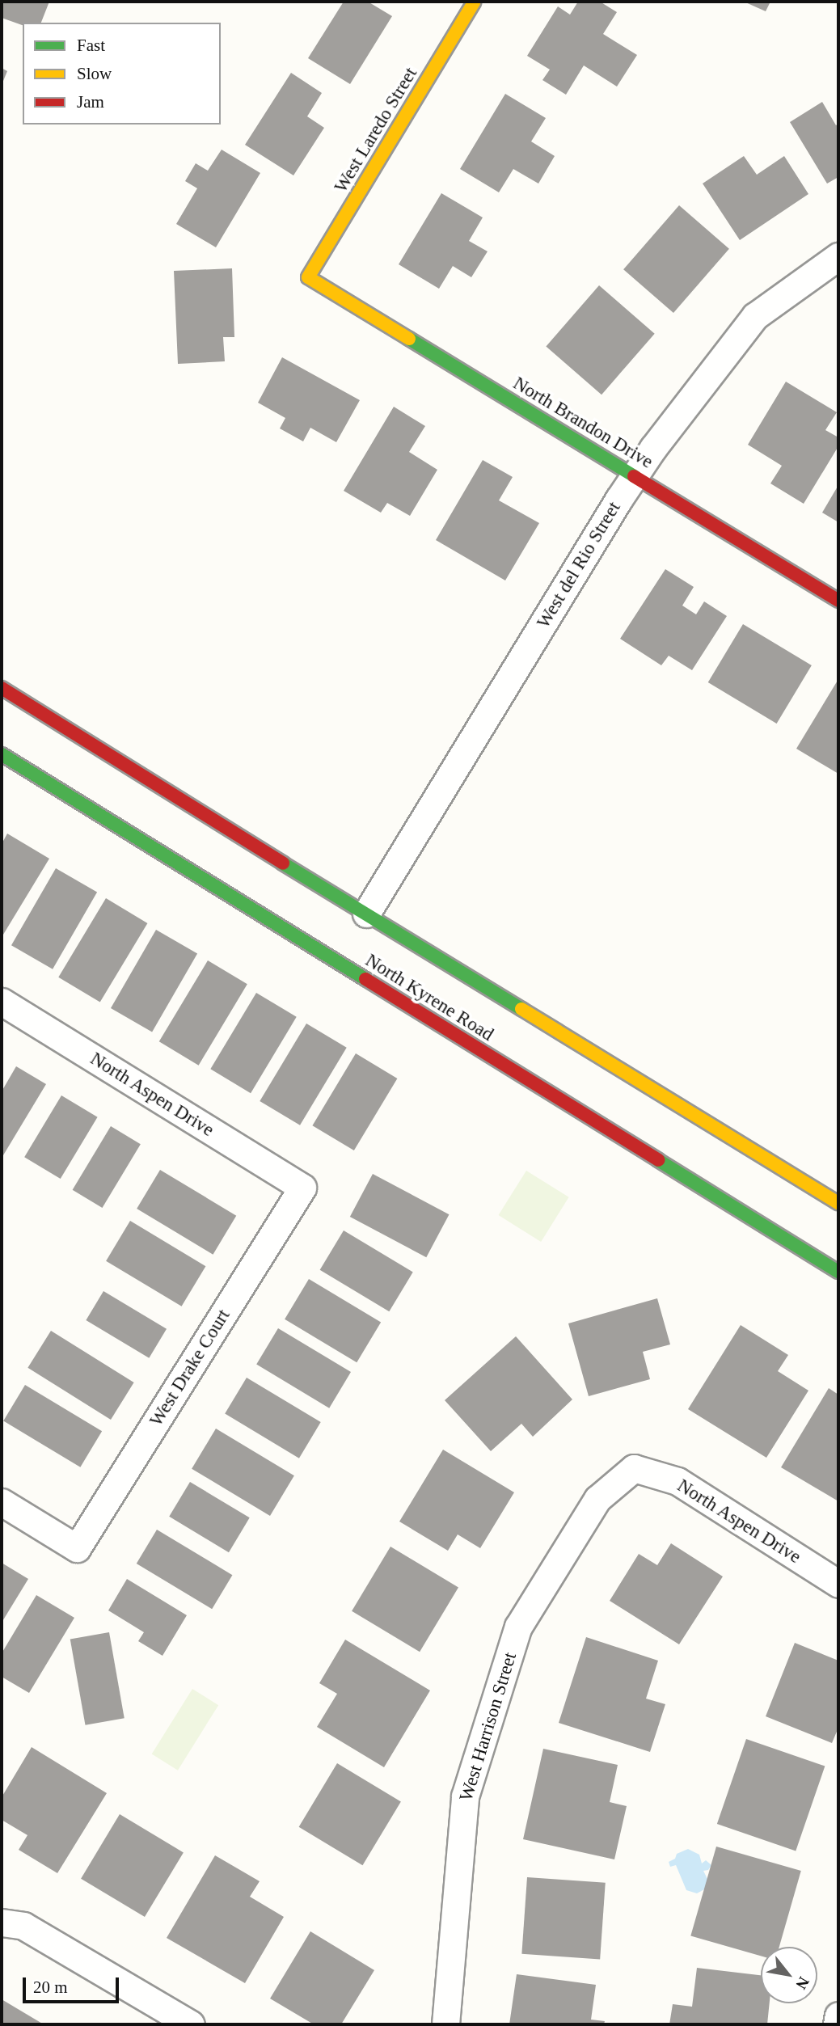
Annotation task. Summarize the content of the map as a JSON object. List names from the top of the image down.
{
  "streets": {
    "main road": ["West Laredo Street", "North Brandon Drive", "North Kyrene Road"],
    "street": [
      "West del Rio Street",
      "North Aspen Drive",
      "West Drake Court",
      "West Harrison Street"
    ]
  },
  "crossings": [
    ["West Laredo Street", "North Brandon Drive"],
    ["North Brandon Drive", "West del Rio Street"],
    ["West del Rio Street", "North Kyrene Road"],
    ["North Aspen Drive", "West Drake Court"],
    ["North Aspen Drive", "West Harrison Street"]
  ],
  "legend": ["Fast", "Slow", "Jam"],
  "scale_bar": "20 m",
  "north": "bottom right"
}
